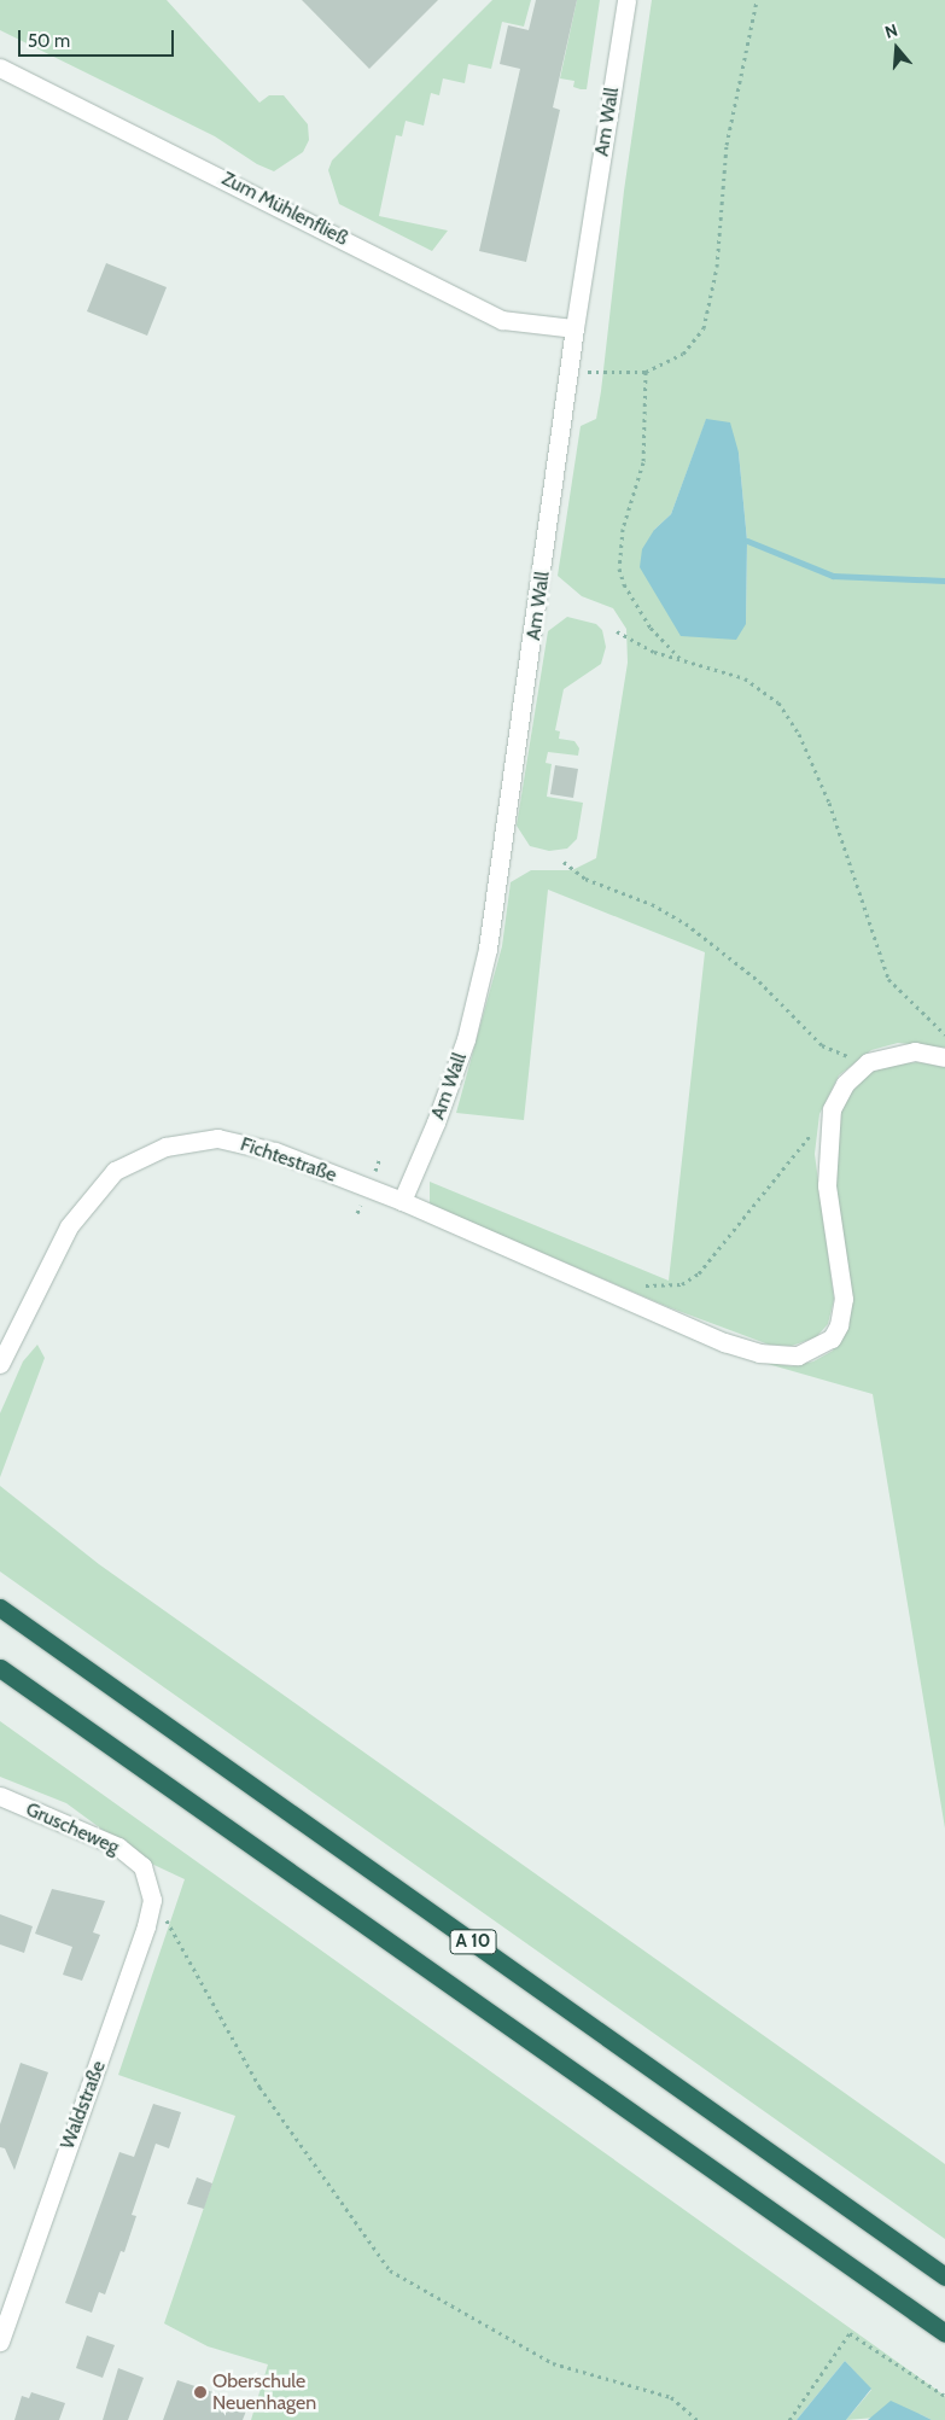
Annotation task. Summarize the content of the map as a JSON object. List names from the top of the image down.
{
  "streets": {
    "highway": ["A 10"],
    "street": [
      "Am Wall",
      "Zum Mühlenfließ",
      "Fichtestraße",
      "Gruscheweg",
      "Waldstraße"
    ]
  },
  "crossings": [
    ["Am Wall", "Zum Mühlenfließ"],
    ["Am Wall", "Fichtestraße"],
    ["Gruscheweg", "Waldstraße"]
  ],
  "places": ["Oberschule Neuenhagen"],
  "scale_bar": "50 m",
  "north": "top"
}
